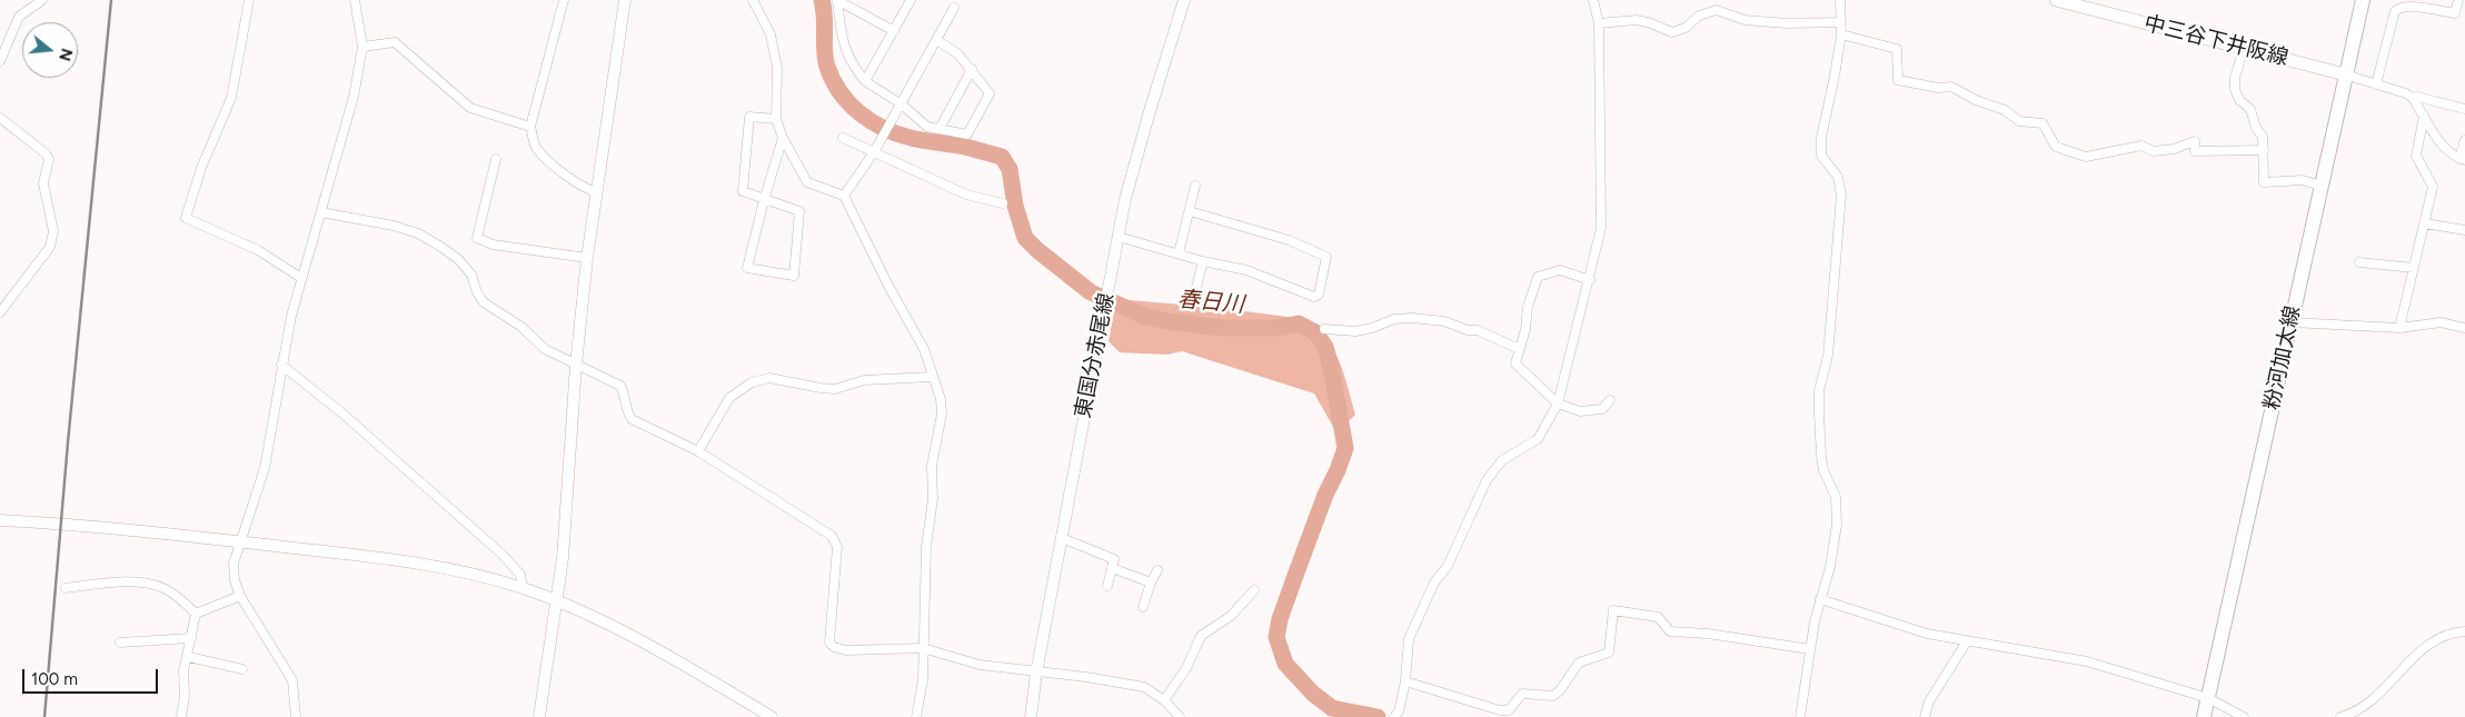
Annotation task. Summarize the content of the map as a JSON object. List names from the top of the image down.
{
  "streets": {
    "main road": ["中三谷下井阪線", "粉河加太線"],
    "street": ["東国分赤尾線"]
  },
  "crossings": [
    ["中三谷下井阪線", "粉河加太線"]
  ],
  "water": ["春日川"],
  "scale_bar": "100 m",
  "north": "right"
}
